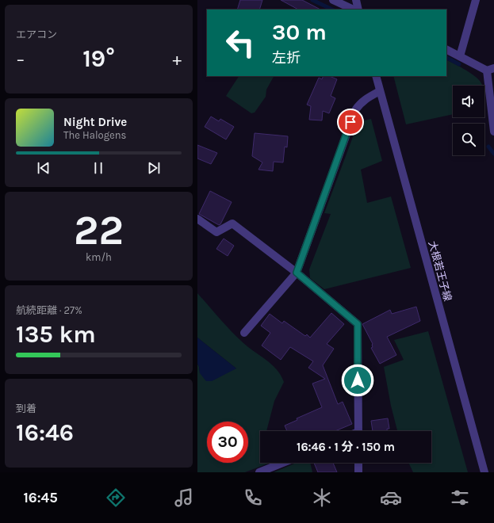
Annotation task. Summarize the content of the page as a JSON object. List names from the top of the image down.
{
  "streets": {
    "street": ["大根若王子線"]
  },
  "page": {
    "tile": [
      "エアコン",
      ["22", "km/h"],
      ["航続距離 · 27%", "135 km"],
      ["到着", "16:46"]
    ],
    "turn": ["30 m", "左折"],
    "heat": ["−", "19°", "+"],
    "song": ["Night Drive", "The Halogens"],
    "limit": "30",
    "trip": "16:46 · 1 分 · 150 m",
    "tabs": "16:45"
  }
}
